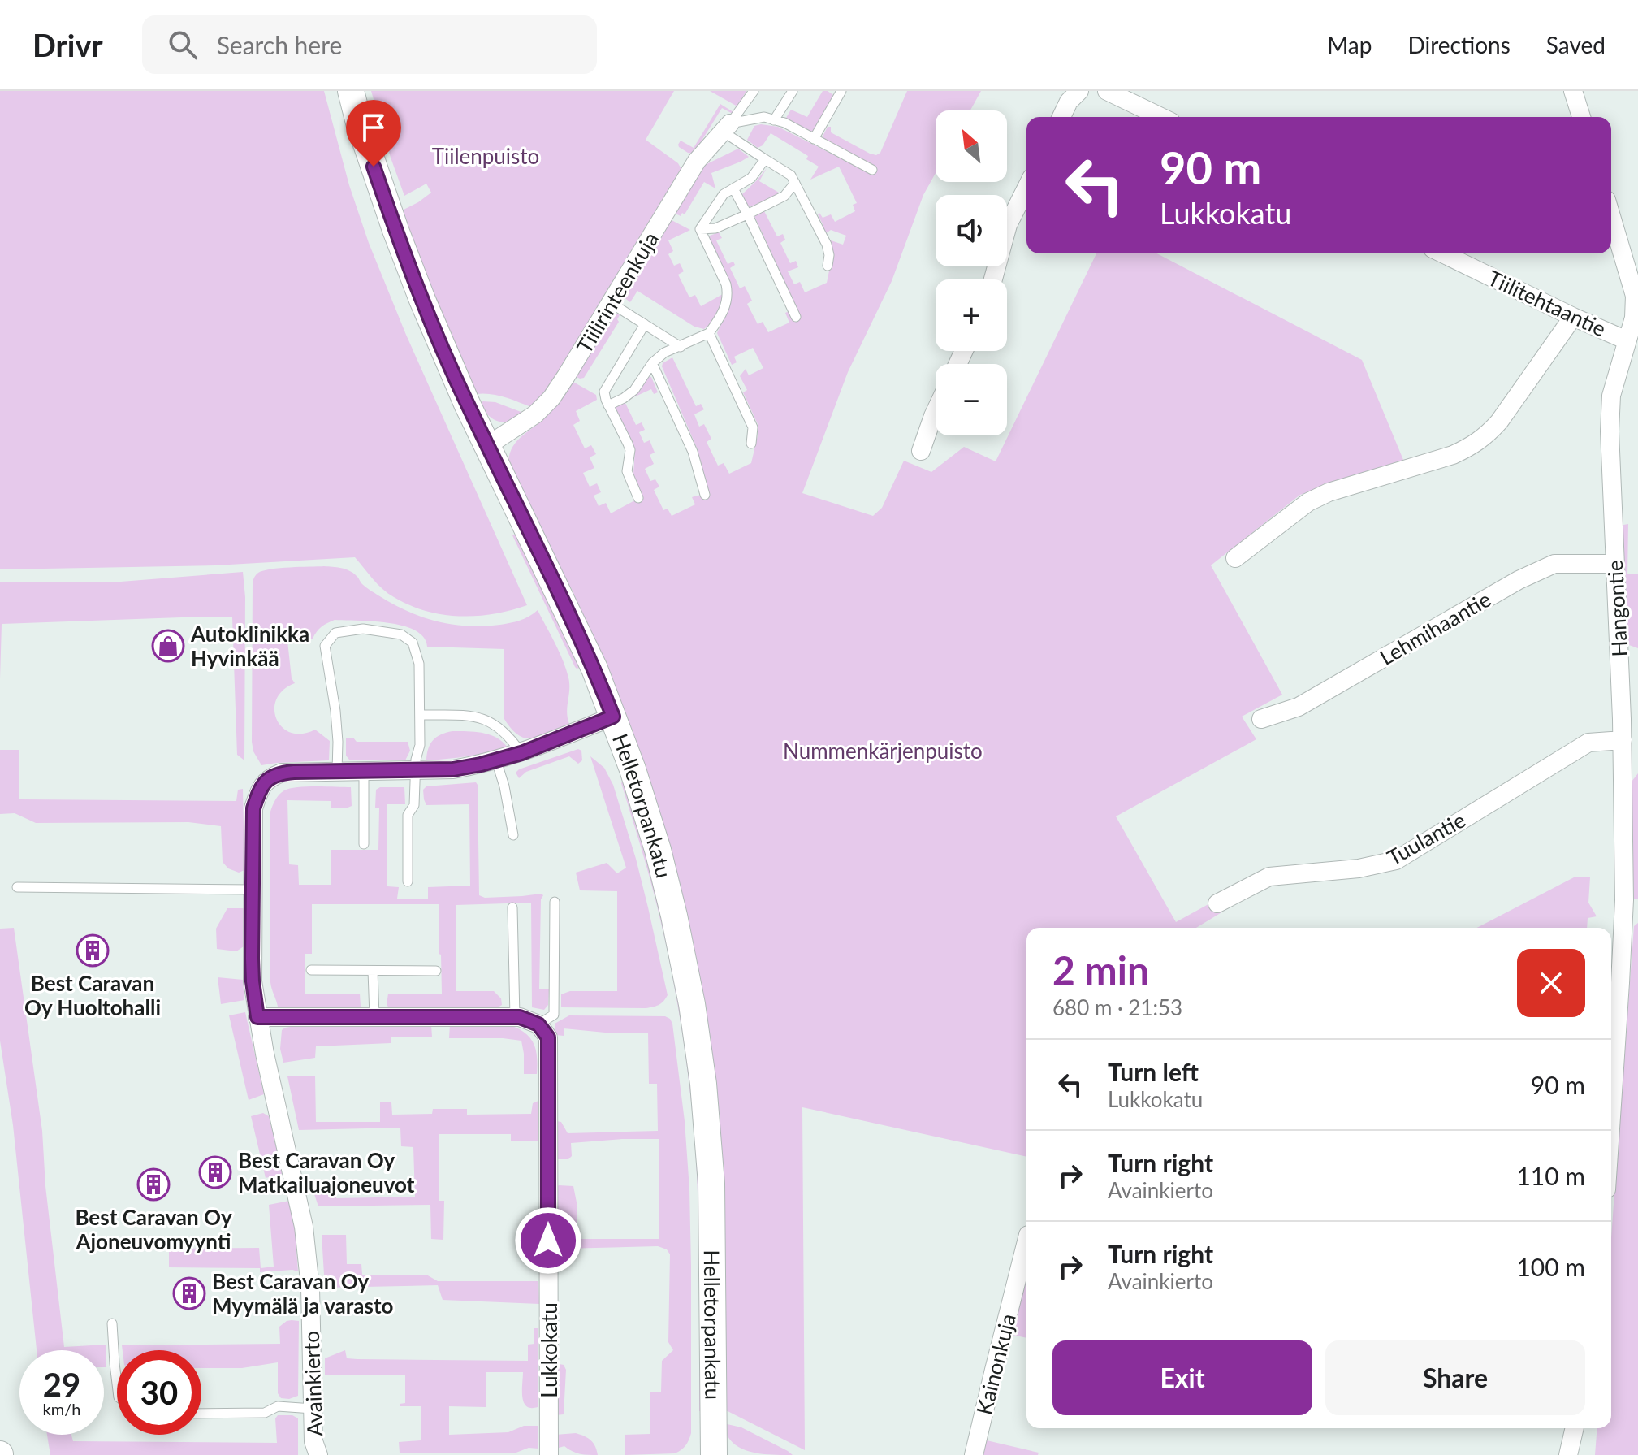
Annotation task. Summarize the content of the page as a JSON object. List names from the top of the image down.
{
  "streets": {
    "street": [
      "Tiilirinteenkuja",
      "Tiilitehtaantie",
      "Hangontie",
      "Lehmihaantie",
      "Helletorpankatu",
      "Tuulantie",
      "Lukkokatu",
      "Kainonkuja",
      "Avainkierto"
    ]
  },
  "crossings": [
    ["Tiilirinteenkuja", "Helletorpankatu"],
    ["Tiilitehtaantie", "Hangontie"],
    ["Hangontie", "Lehmihaantie"],
    ["Hangontie", "Tuulantie"],
    ["Helletorpankatu", "Avainkierto"]
  ],
  "parks": ["Tiilenpuisto", "Nummenkärjenpuisto"],
  "places": {
    "shop": ["Autoklinikka Hyvinkää"],
    "building": [
      "Best Caravan Oy Huoltohalli",
      "Best Caravan Oy Matkailuajoneuvot",
      "Best Caravan Oy Ajoneuvomyynti",
      "Best Caravan Oy Myymälä ja varasto"
    ]
  },
  "north": "top left",
  "page": {
    "header": "Drivr",
    "search": "Search here",
    "nav": ["Map", "Directions", "Saved"],
    "map_buttons": ["+", "−"],
    "turn": ["90 m", "Lukkokatu"],
    "heading": ["2 min", "680 m · 21:53"],
    "list": [
      {
        "name": "Turn left",
        "note": "Lukkokatu",
        "value": "90 m"
      },
      {
        "name": "Turn right",
        "note": "Avainkierto",
        "value": "110 m"
      },
      {
        "name": "Turn right",
        "note": "Avainkierto",
        "value": "100 m"
      }
    ],
    "buttons": ["Exit", "Share"],
    "speed": "29 km/h",
    "limit": "30"
  }
}
